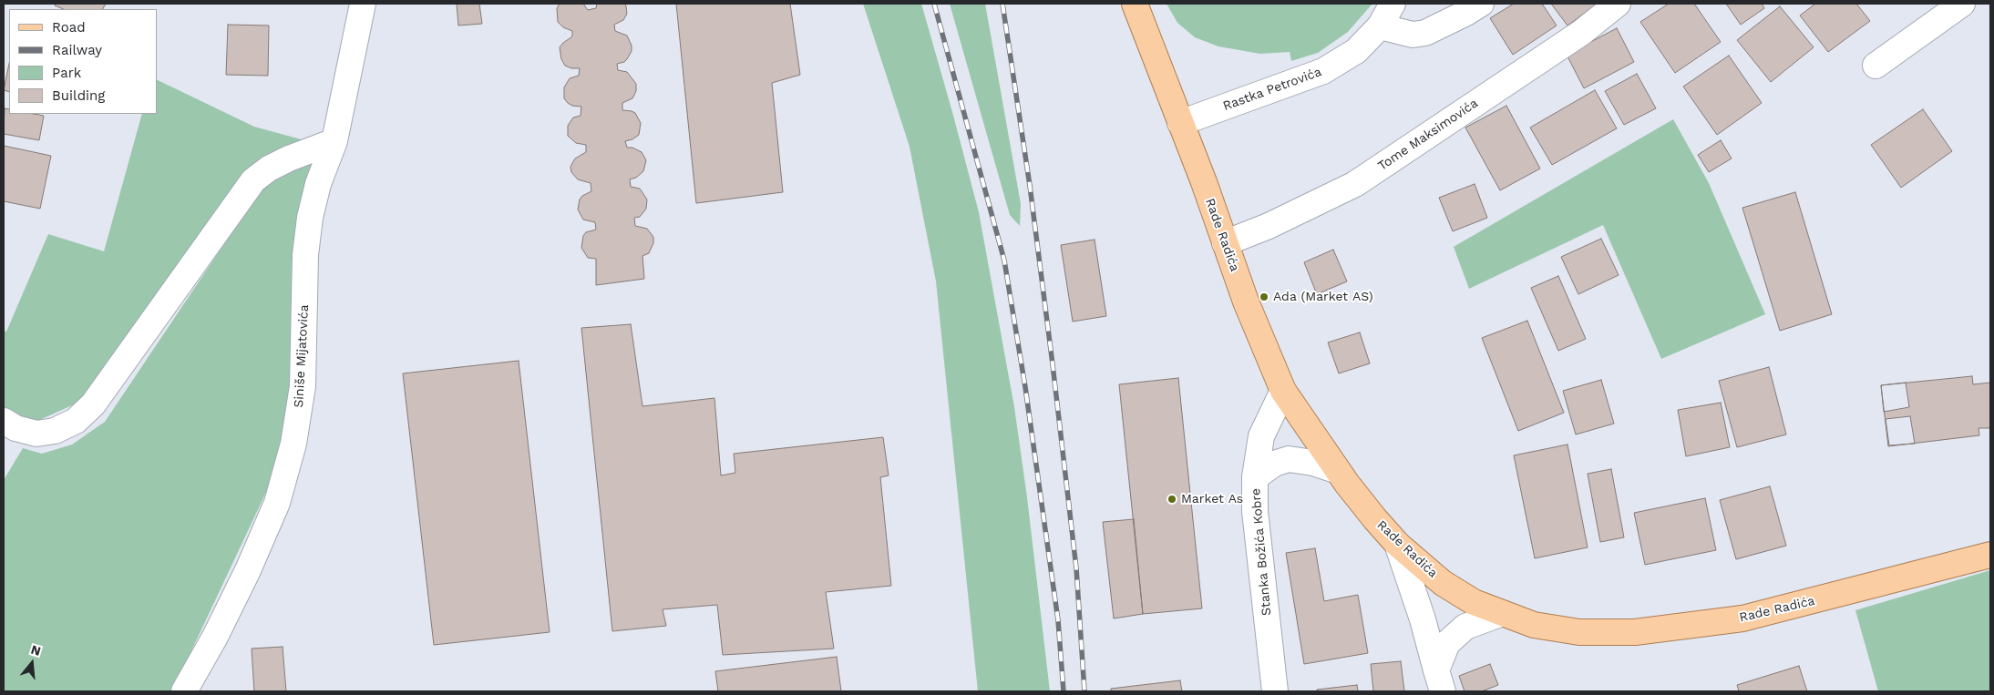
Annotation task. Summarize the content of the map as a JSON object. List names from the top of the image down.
{
  "streets": {
    "main road": ["Rade Radića"],
    "street": [
      "Rastka Petrovića",
      "Tome Maksimovića",
      "Siniše Mijatovića",
      "Stanka Božića Kobre"
    ]
  },
  "crossings": [
    ["Rastka Petrovića", "Rade Radića"],
    ["Tome Maksimovića", "Rade Radića"],
    ["Rade Radića", "Stanka Božića Kobre"]
  ],
  "places": ["Ada (Market AS)", "Market As"],
  "legend": [
    "Road",
    "Railway",
    "Park",
    "Building"
  ],
  "north": "top"
}
